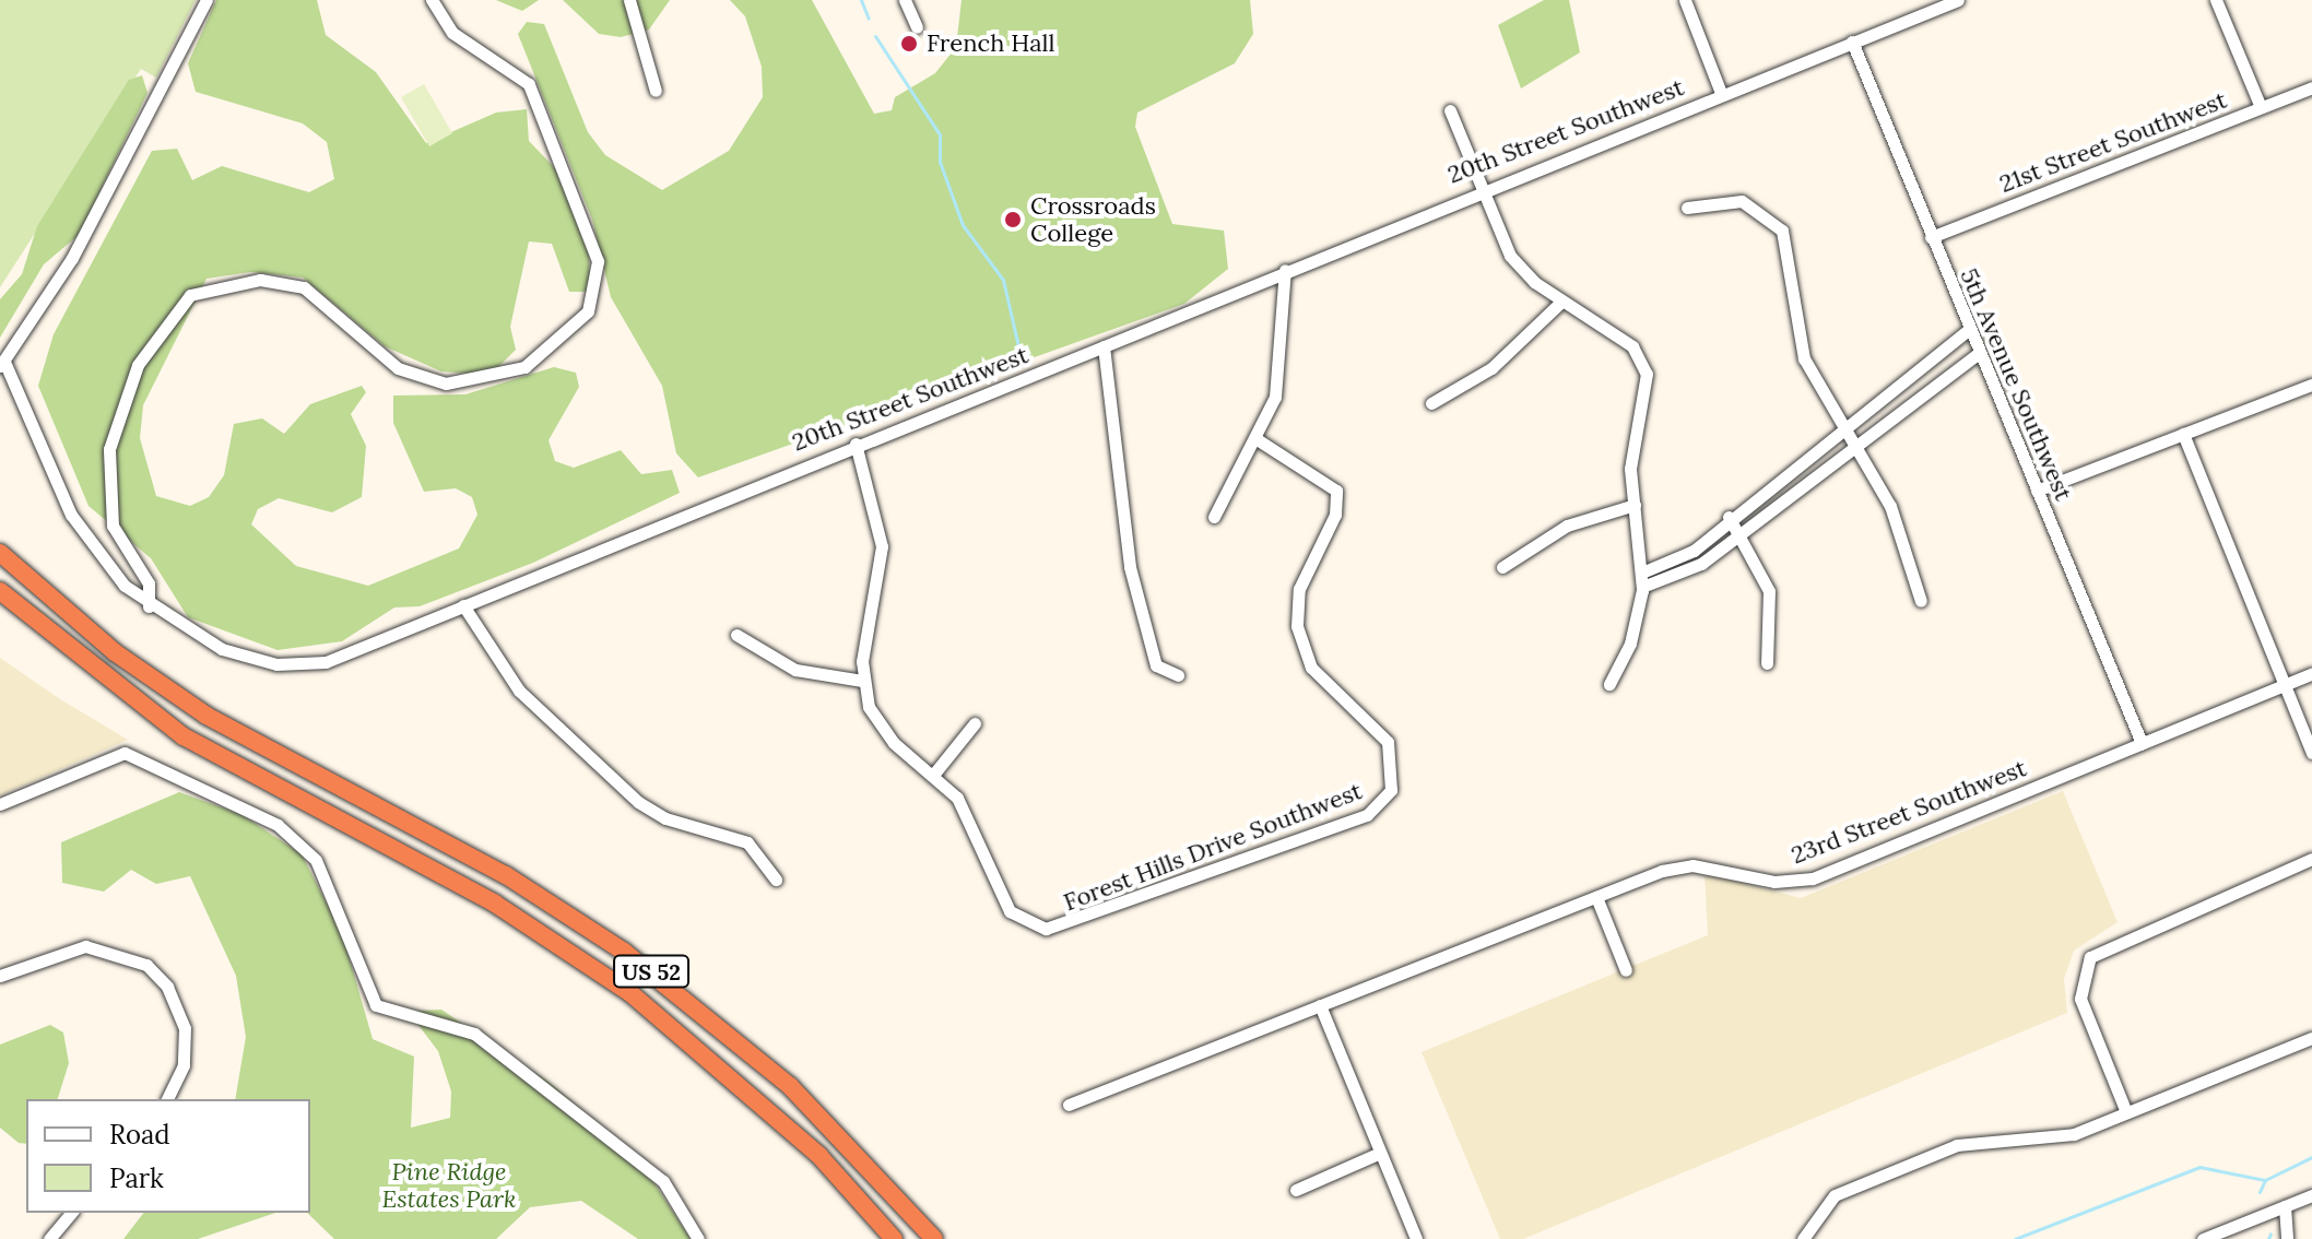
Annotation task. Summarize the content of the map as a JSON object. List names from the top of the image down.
{
  "streets": {
    "highway": ["US 52"],
    "street": [
      "20th Street Southwest",
      "21st Street Southwest",
      "5th Avenue Southwest",
      "23rd Street Southwest",
      "Forest Hills Drive Southwest"
    ]
  },
  "crossings": [
    ["20th Street Southwest", "5th Avenue Southwest"],
    ["21st Street Southwest", "5th Avenue Southwest"],
    ["5th Avenue Southwest", "23rd Street Southwest"]
  ],
  "parks": ["Pine Ridge Estates Park"],
  "places": ["French Hall", "Crossroads College"],
  "legend": ["Road", "Park"]
}
